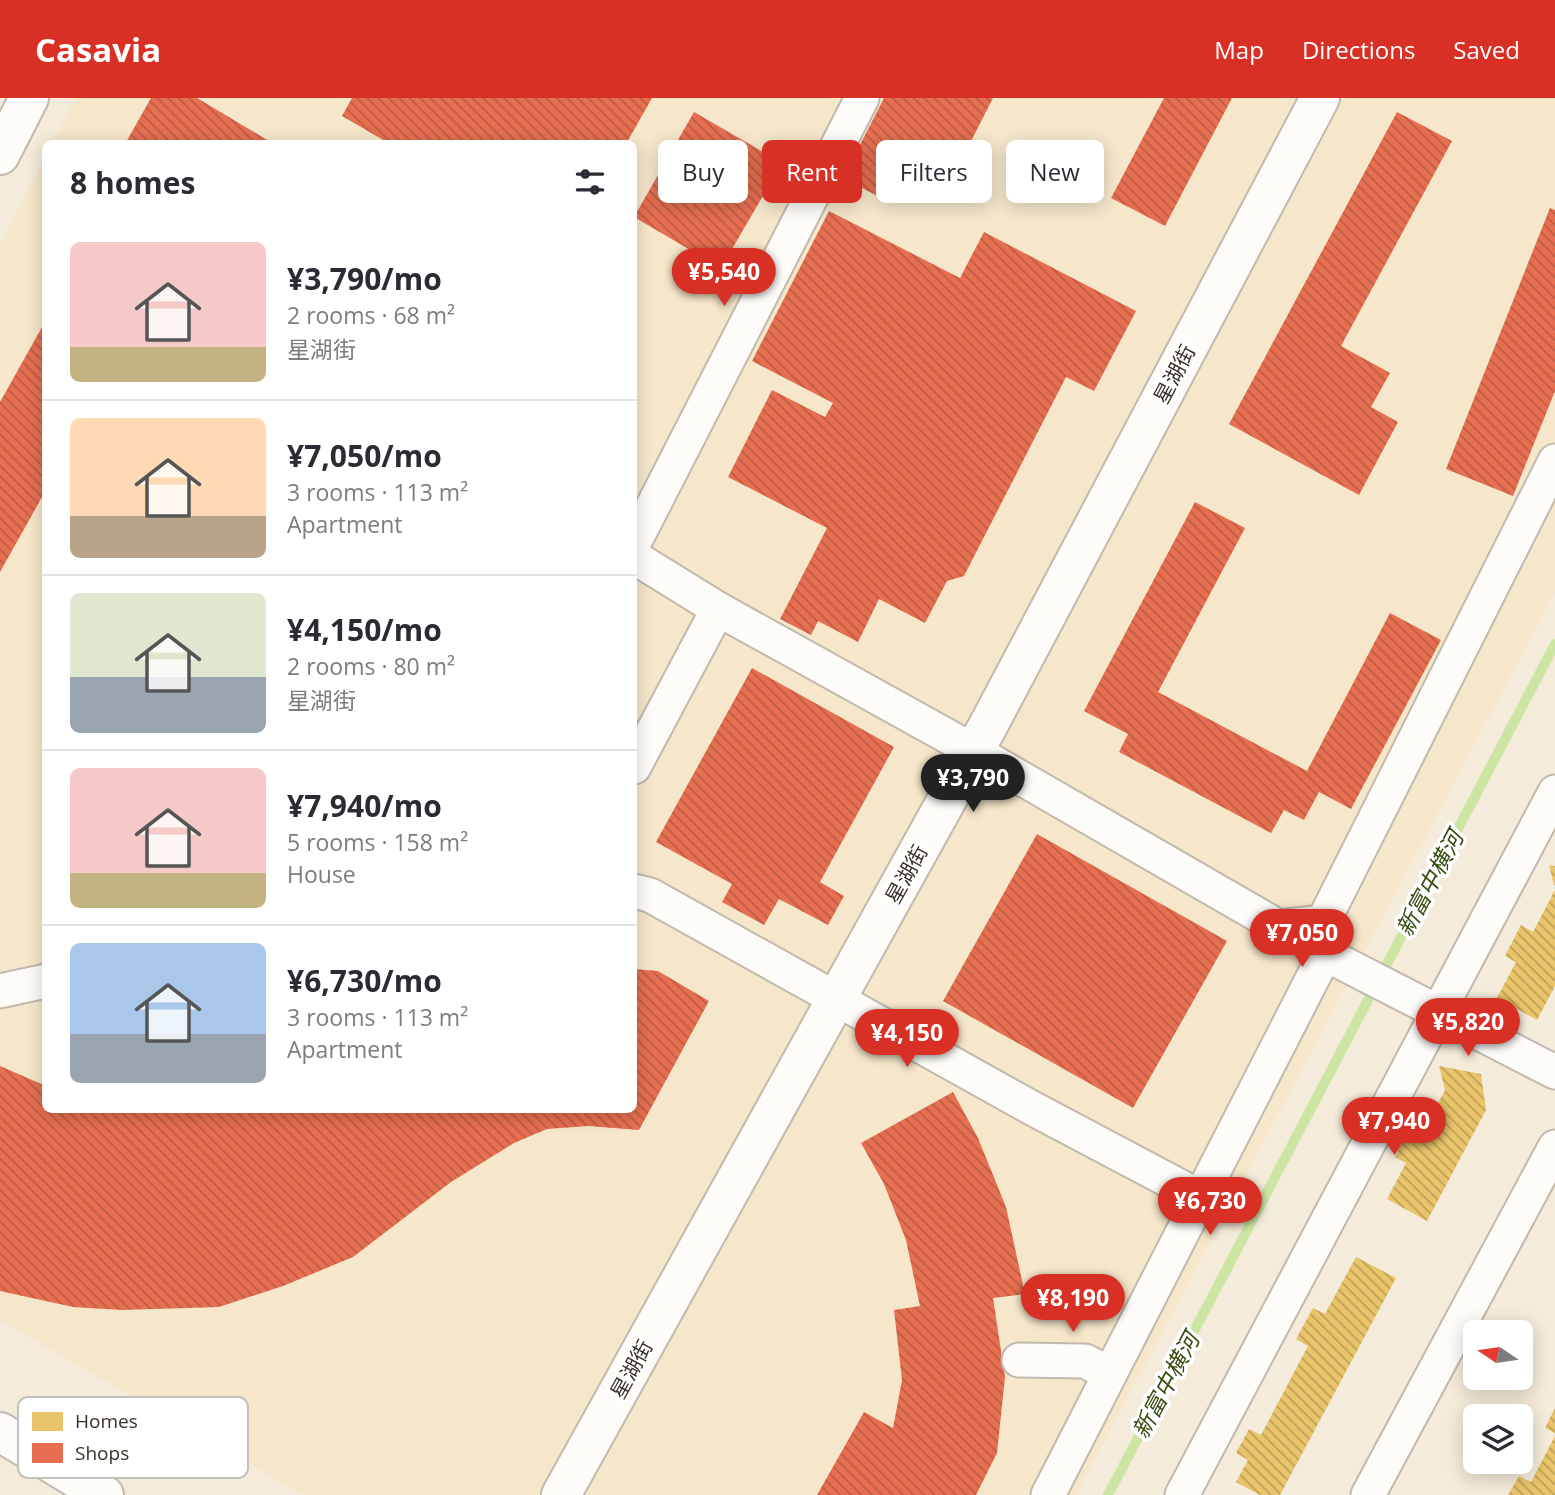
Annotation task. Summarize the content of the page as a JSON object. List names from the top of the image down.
{
  "streets": {
    "street": ["星湖街"]
  },
  "water": ["新富中横河"],
  "legend": ["Homes", "Shops"],
  "north": "left",
  "page": {
    "header": "Casavia",
    "nav": ["Map", "Directions", "Saved"],
    "chip": [
      "Buy",
      "Rent",
      "Filters",
      "New"
    ],
    "heading": "8 homes",
    "list": [
      {
        "name": "¥3,790/mo",
        "note": "2 rooms · 68 m² · 星湖街"
      },
      {
        "name": "¥7,050/mo",
        "note": "3 rooms · 113 m² · Apartment"
      },
      {
        "name": "¥4,150/mo",
        "note": "2 rooms · 80 m² · 星湖街"
      },
      {
        "name": "¥7,940/mo",
        "note": "5 rooms · 158 m² · House"
      },
      {
        "name": "¥6,730/mo",
        "note": "3 rooms · 113 m² · Apartment"
      }
    ],
    "price": [
      "¥5,540",
      "¥3,790",
      "¥7,050",
      "¥5,820",
      "¥4,150",
      "¥7,940",
      "¥6,730",
      "¥8,190"
    ]
  }
}
